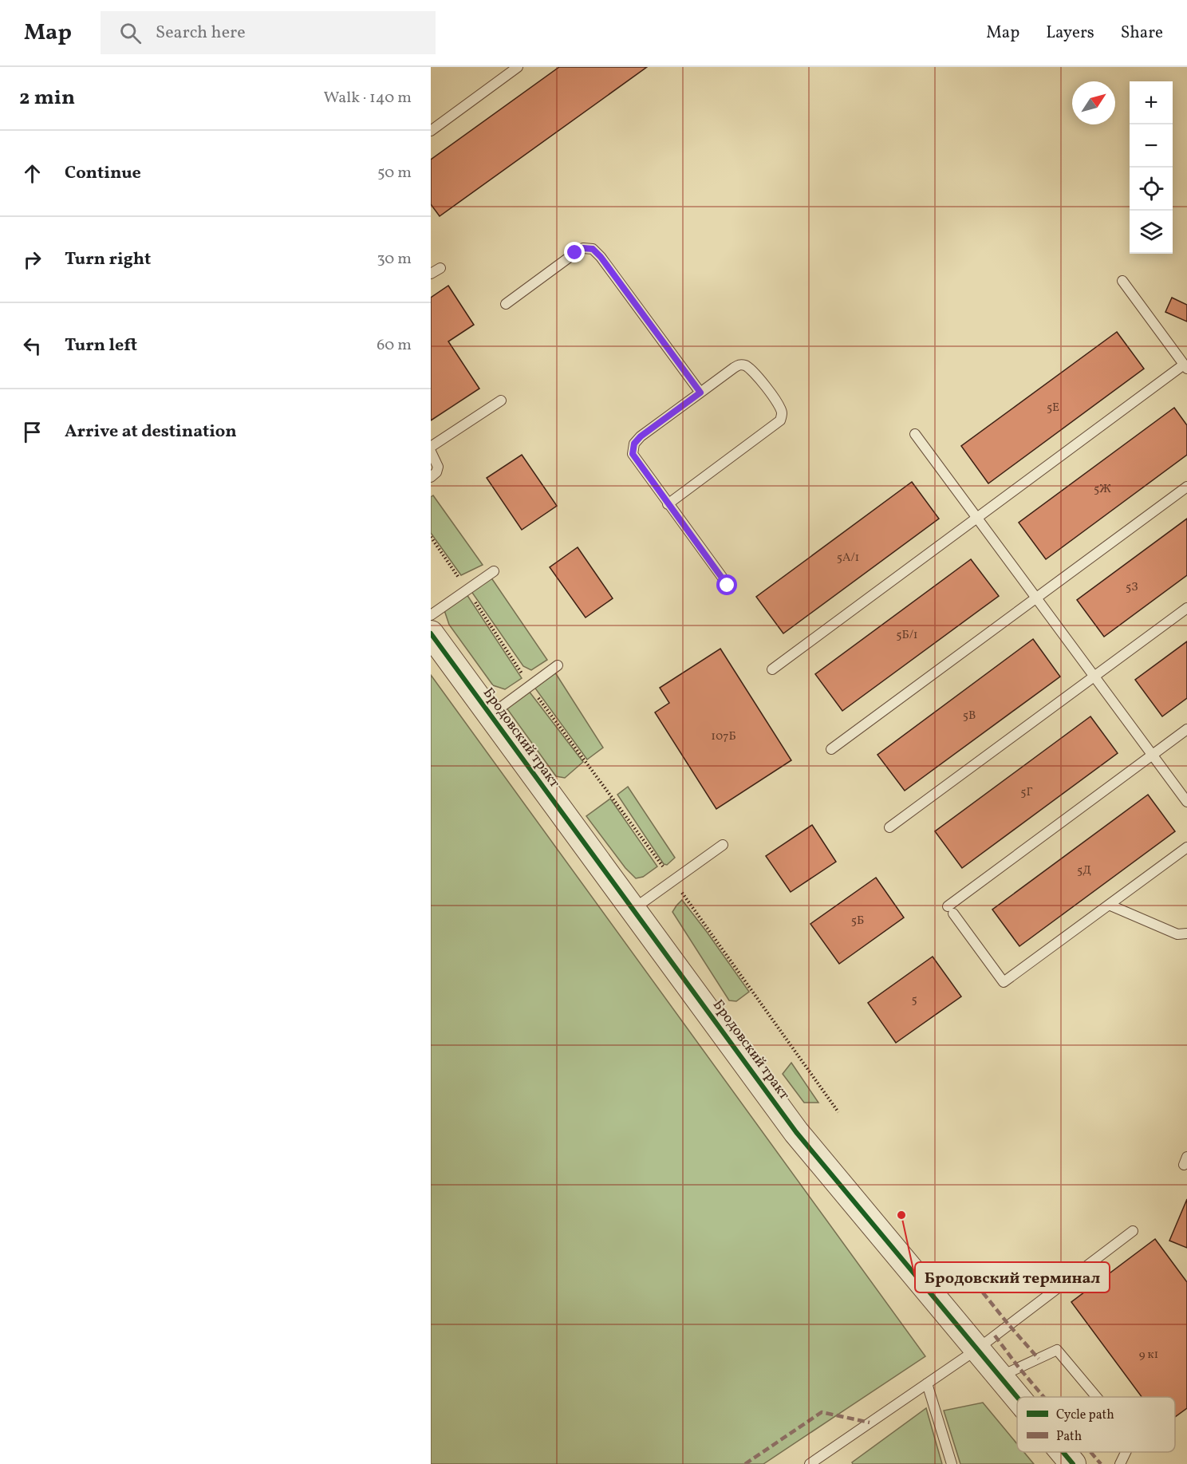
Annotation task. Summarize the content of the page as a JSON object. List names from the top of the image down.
{
  "streets": {
    "street": ["Бродовский тракт"]
  },
  "places": ["Бродовский терминал"],
  "house_numbers": [
    "5Е",
    "5Ж",
    "5А/1",
    "5З",
    "5Б/1",
    "5В",
    "107Б",
    "5Г",
    "5Д",
    "5Б",
    "5",
    "9 к1"
  ],
  "legend": ["Cycle path", "Path"],
  "north": "top right",
  "page": {
    "header": "Map",
    "search": "Search here",
    "nav": ["Map", "Layers", "Share"],
    "heading": ["2 min", "Walk · 140 m"],
    "map_buttons": ["+", "−"],
    "list": [
      ["Continue", "50 m"],
      ["Turn right", "30 m"],
      ["Turn left", "60 m"],
      "Arrive at destination"
    ]
  }
}
